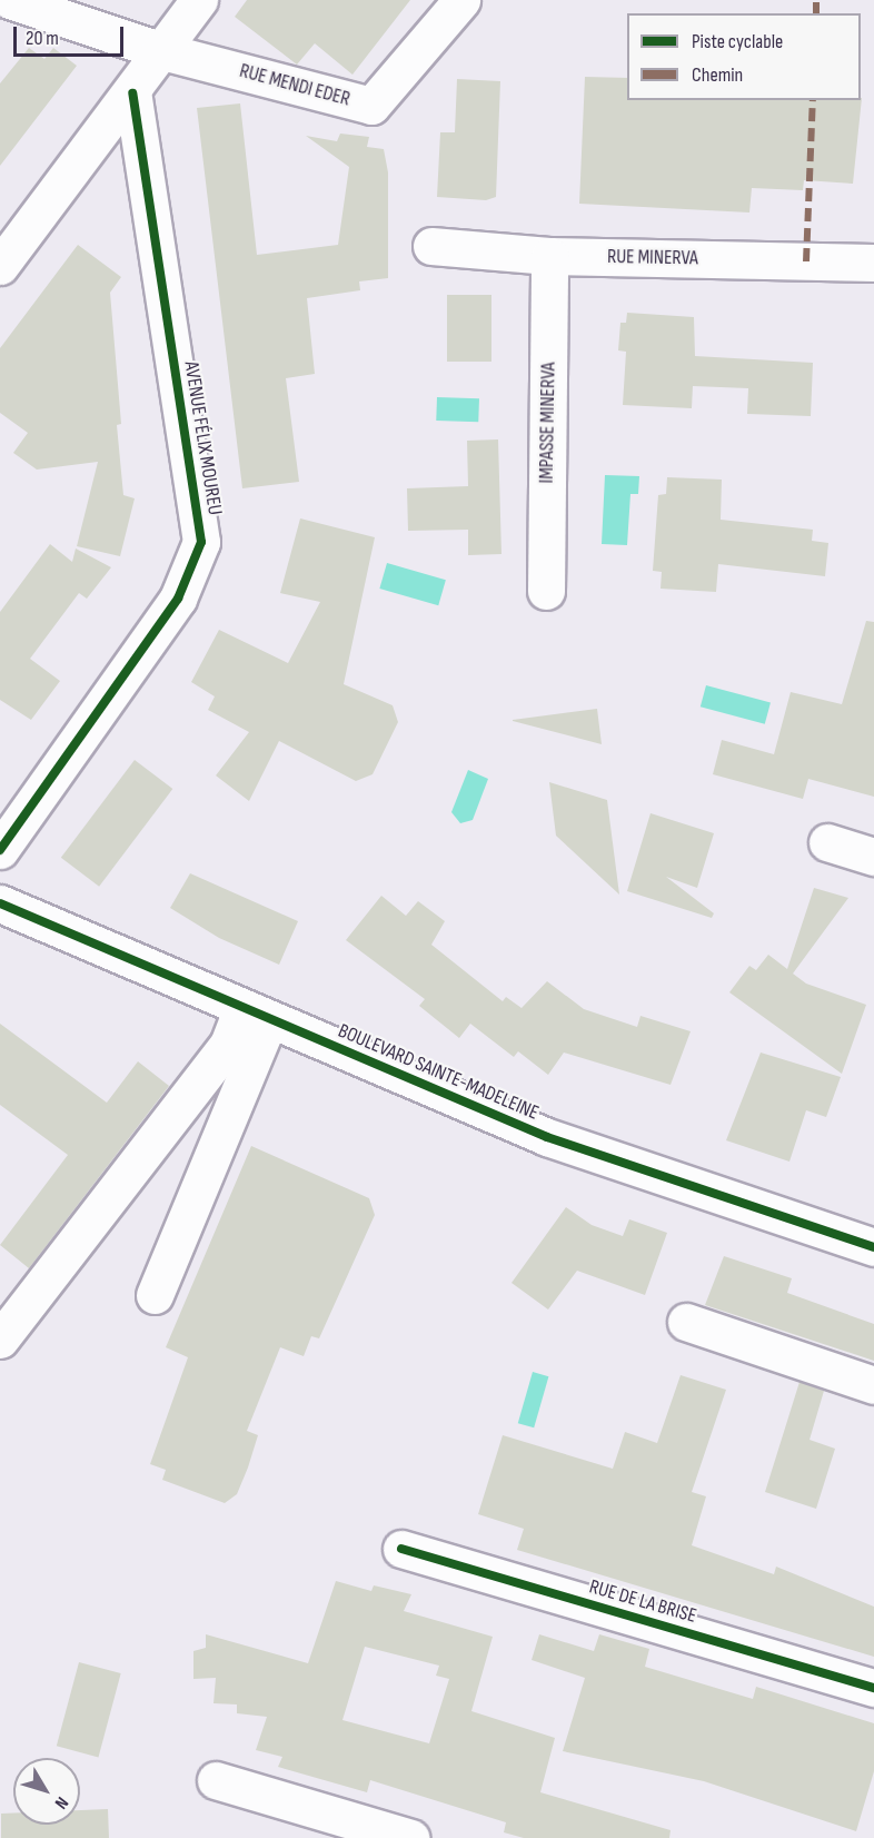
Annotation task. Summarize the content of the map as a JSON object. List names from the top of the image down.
{
  "streets": {
    "street": [
      "RUE MENDI EDER",
      "RUE MINERVA",
      "IMPASSE MINERVA",
      "AVENUE FÉLIX MOUREU",
      "BOULEVARD SAINTE-MADELEINE",
      "RUE DE LA BRISE"
    ]
  },
  "crossings": [
    ["RUE MINERVA", "IMPASSE MINERVA"]
  ],
  "legend": ["Piste cyclable", "Chemin"],
  "scale_bar": "20 m",
  "north": "bottom right"
}
